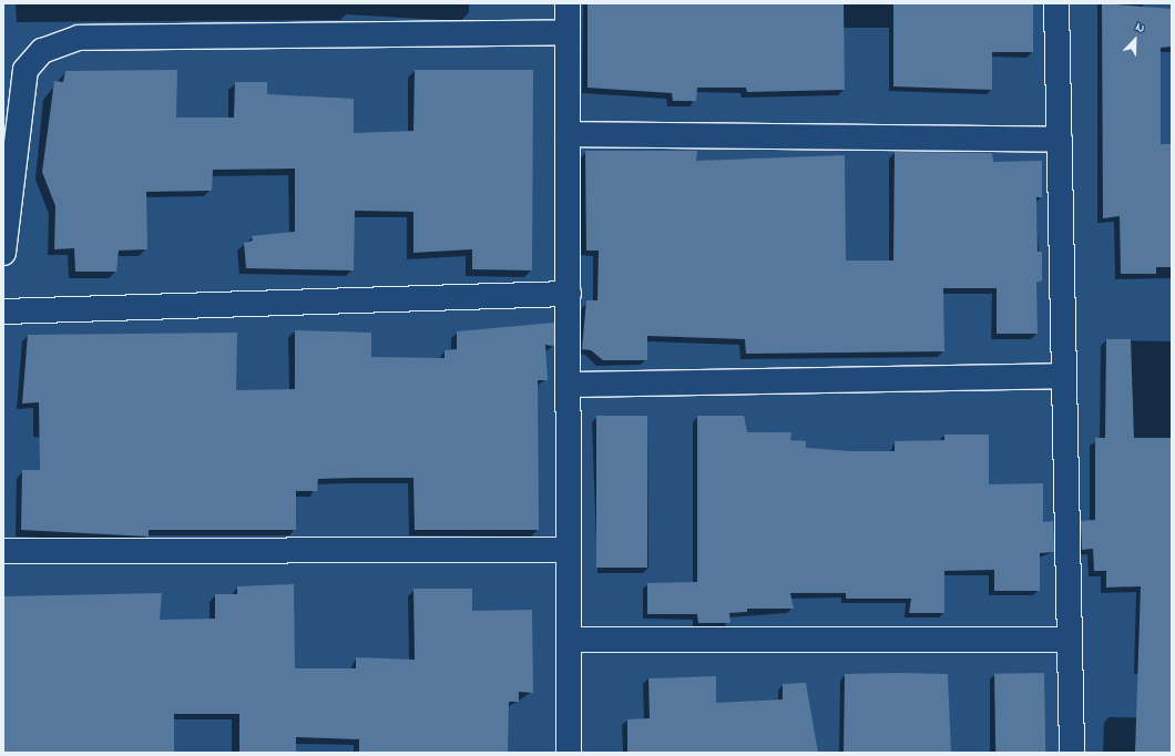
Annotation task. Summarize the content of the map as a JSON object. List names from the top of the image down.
{
  "north": "top right"
}
